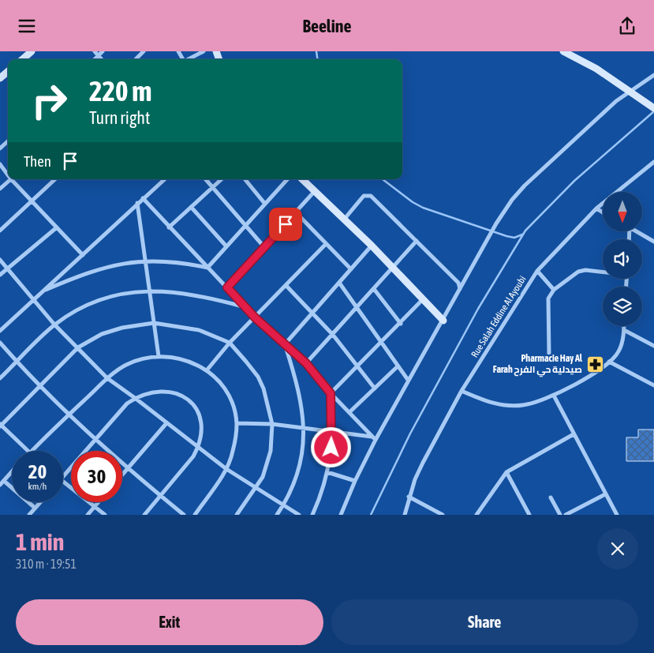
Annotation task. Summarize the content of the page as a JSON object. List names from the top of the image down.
{
  "streets": {
    "street": ["Rue Salah Eddine Al Ayoubi"]
  },
  "places": {
    "pharmacy": ["Pharmacie Hay Al Farah صيدلية حي الفرح"]
  },
  "north": "bottom",
  "page": {
    "header": "Beeline",
    "turn": ["220 m", "Turn right"],
    "then": "Then",
    "speed": "20 km/h",
    "limit": "30",
    "heading": ["1 min", "310 m · 19:51"],
    "buttons": ["Exit", "Share"]
  }
}
